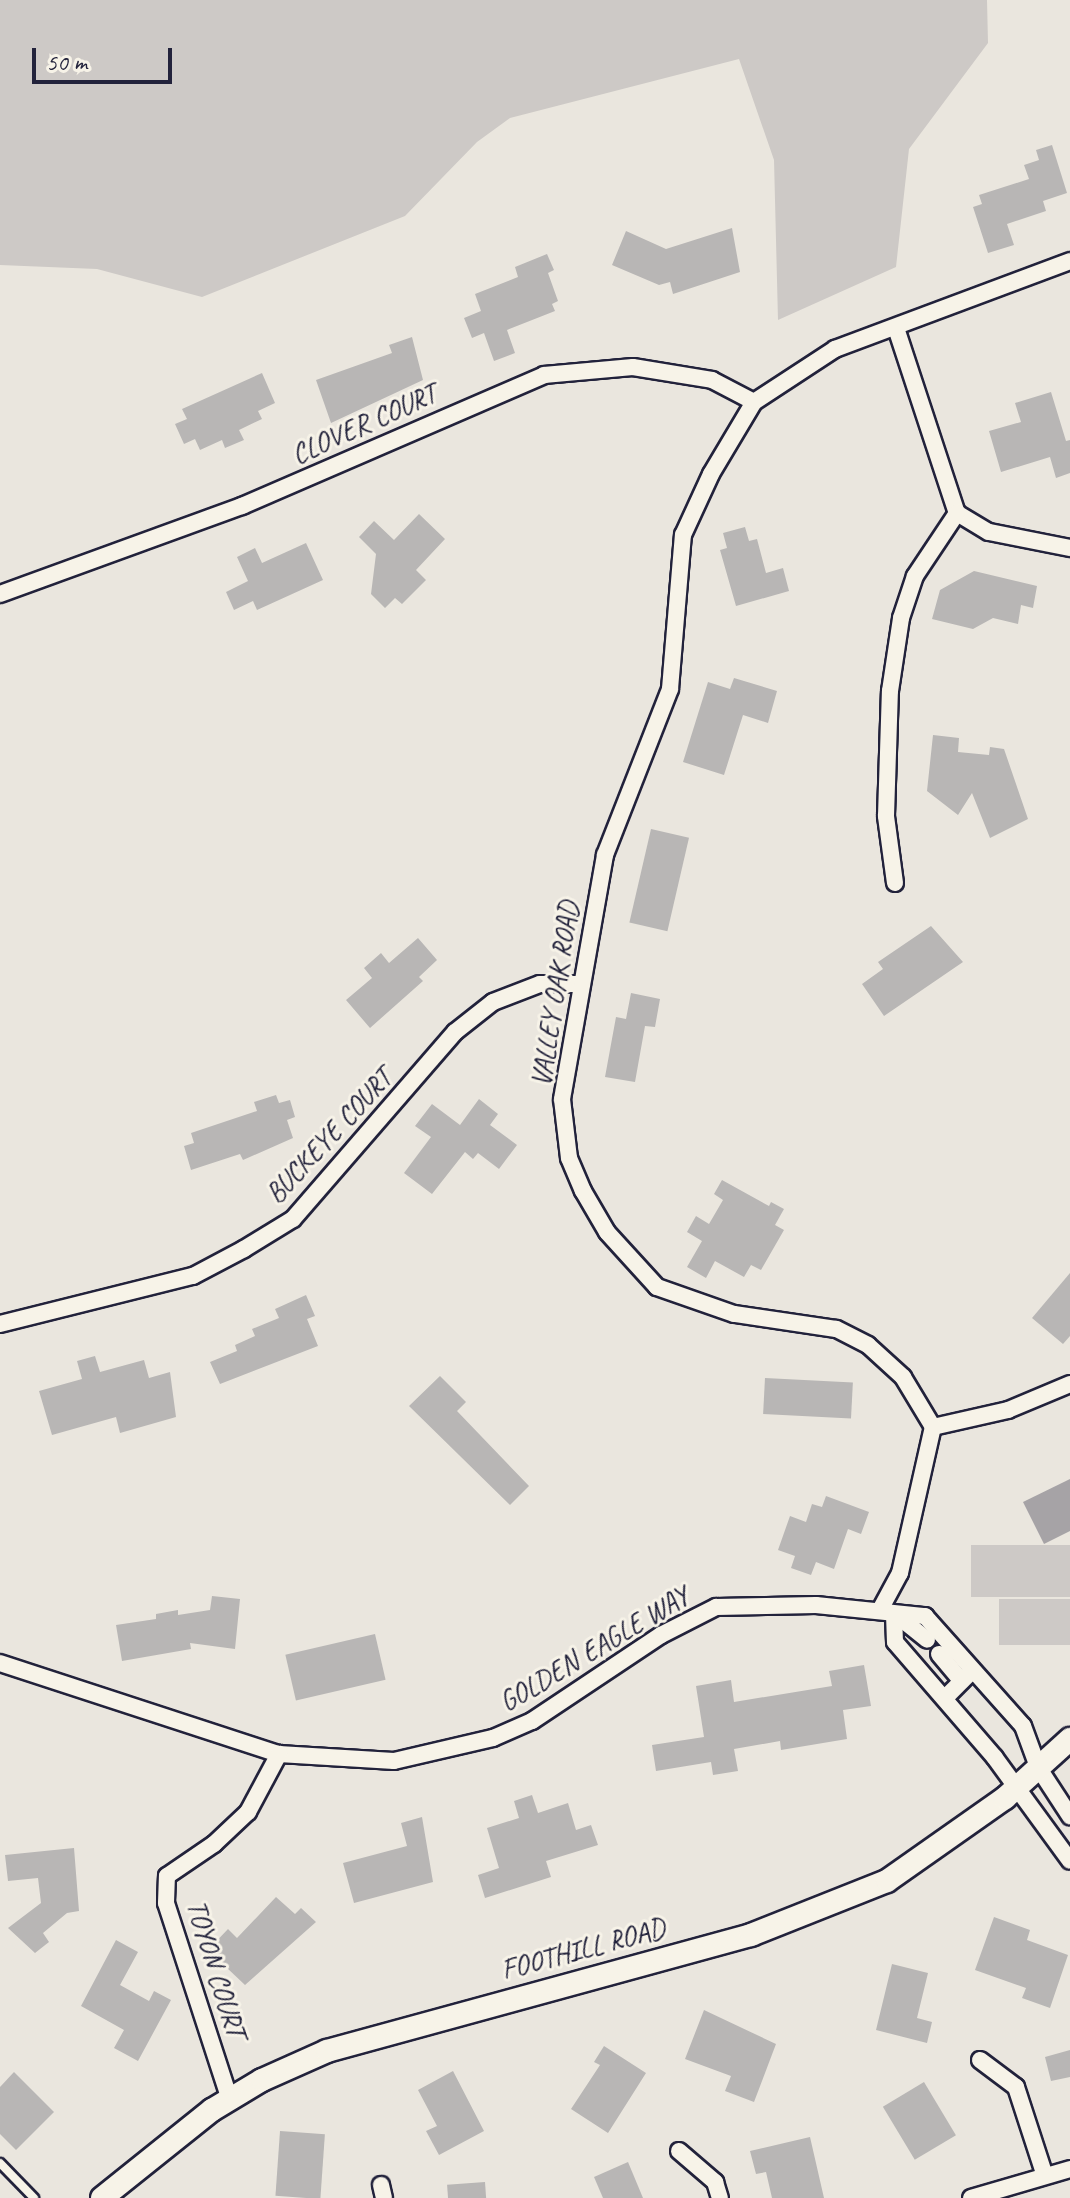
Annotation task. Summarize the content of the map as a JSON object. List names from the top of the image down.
{
  "streets": {
    "main road": ["FOOTHILL ROAD"],
    "street": [
      "CLOVER COURT",
      "VALLEY OAK ROAD",
      "BUCKEYE COURT",
      "GOLDEN EAGLE WAY",
      "TOYON COURT"
    ]
  },
  "crossings": [
    ["CLOVER COURT", "VALLEY OAK ROAD"],
    ["VALLEY OAK ROAD", "BUCKEYE COURT"],
    ["GOLDEN EAGLE WAY", "FOOTHILL ROAD"],
    ["GOLDEN EAGLE WAY", "TOYON COURT"],
    ["FOOTHILL ROAD", "TOYON COURT"]
  ],
  "scale_bar": "50 m"
}
